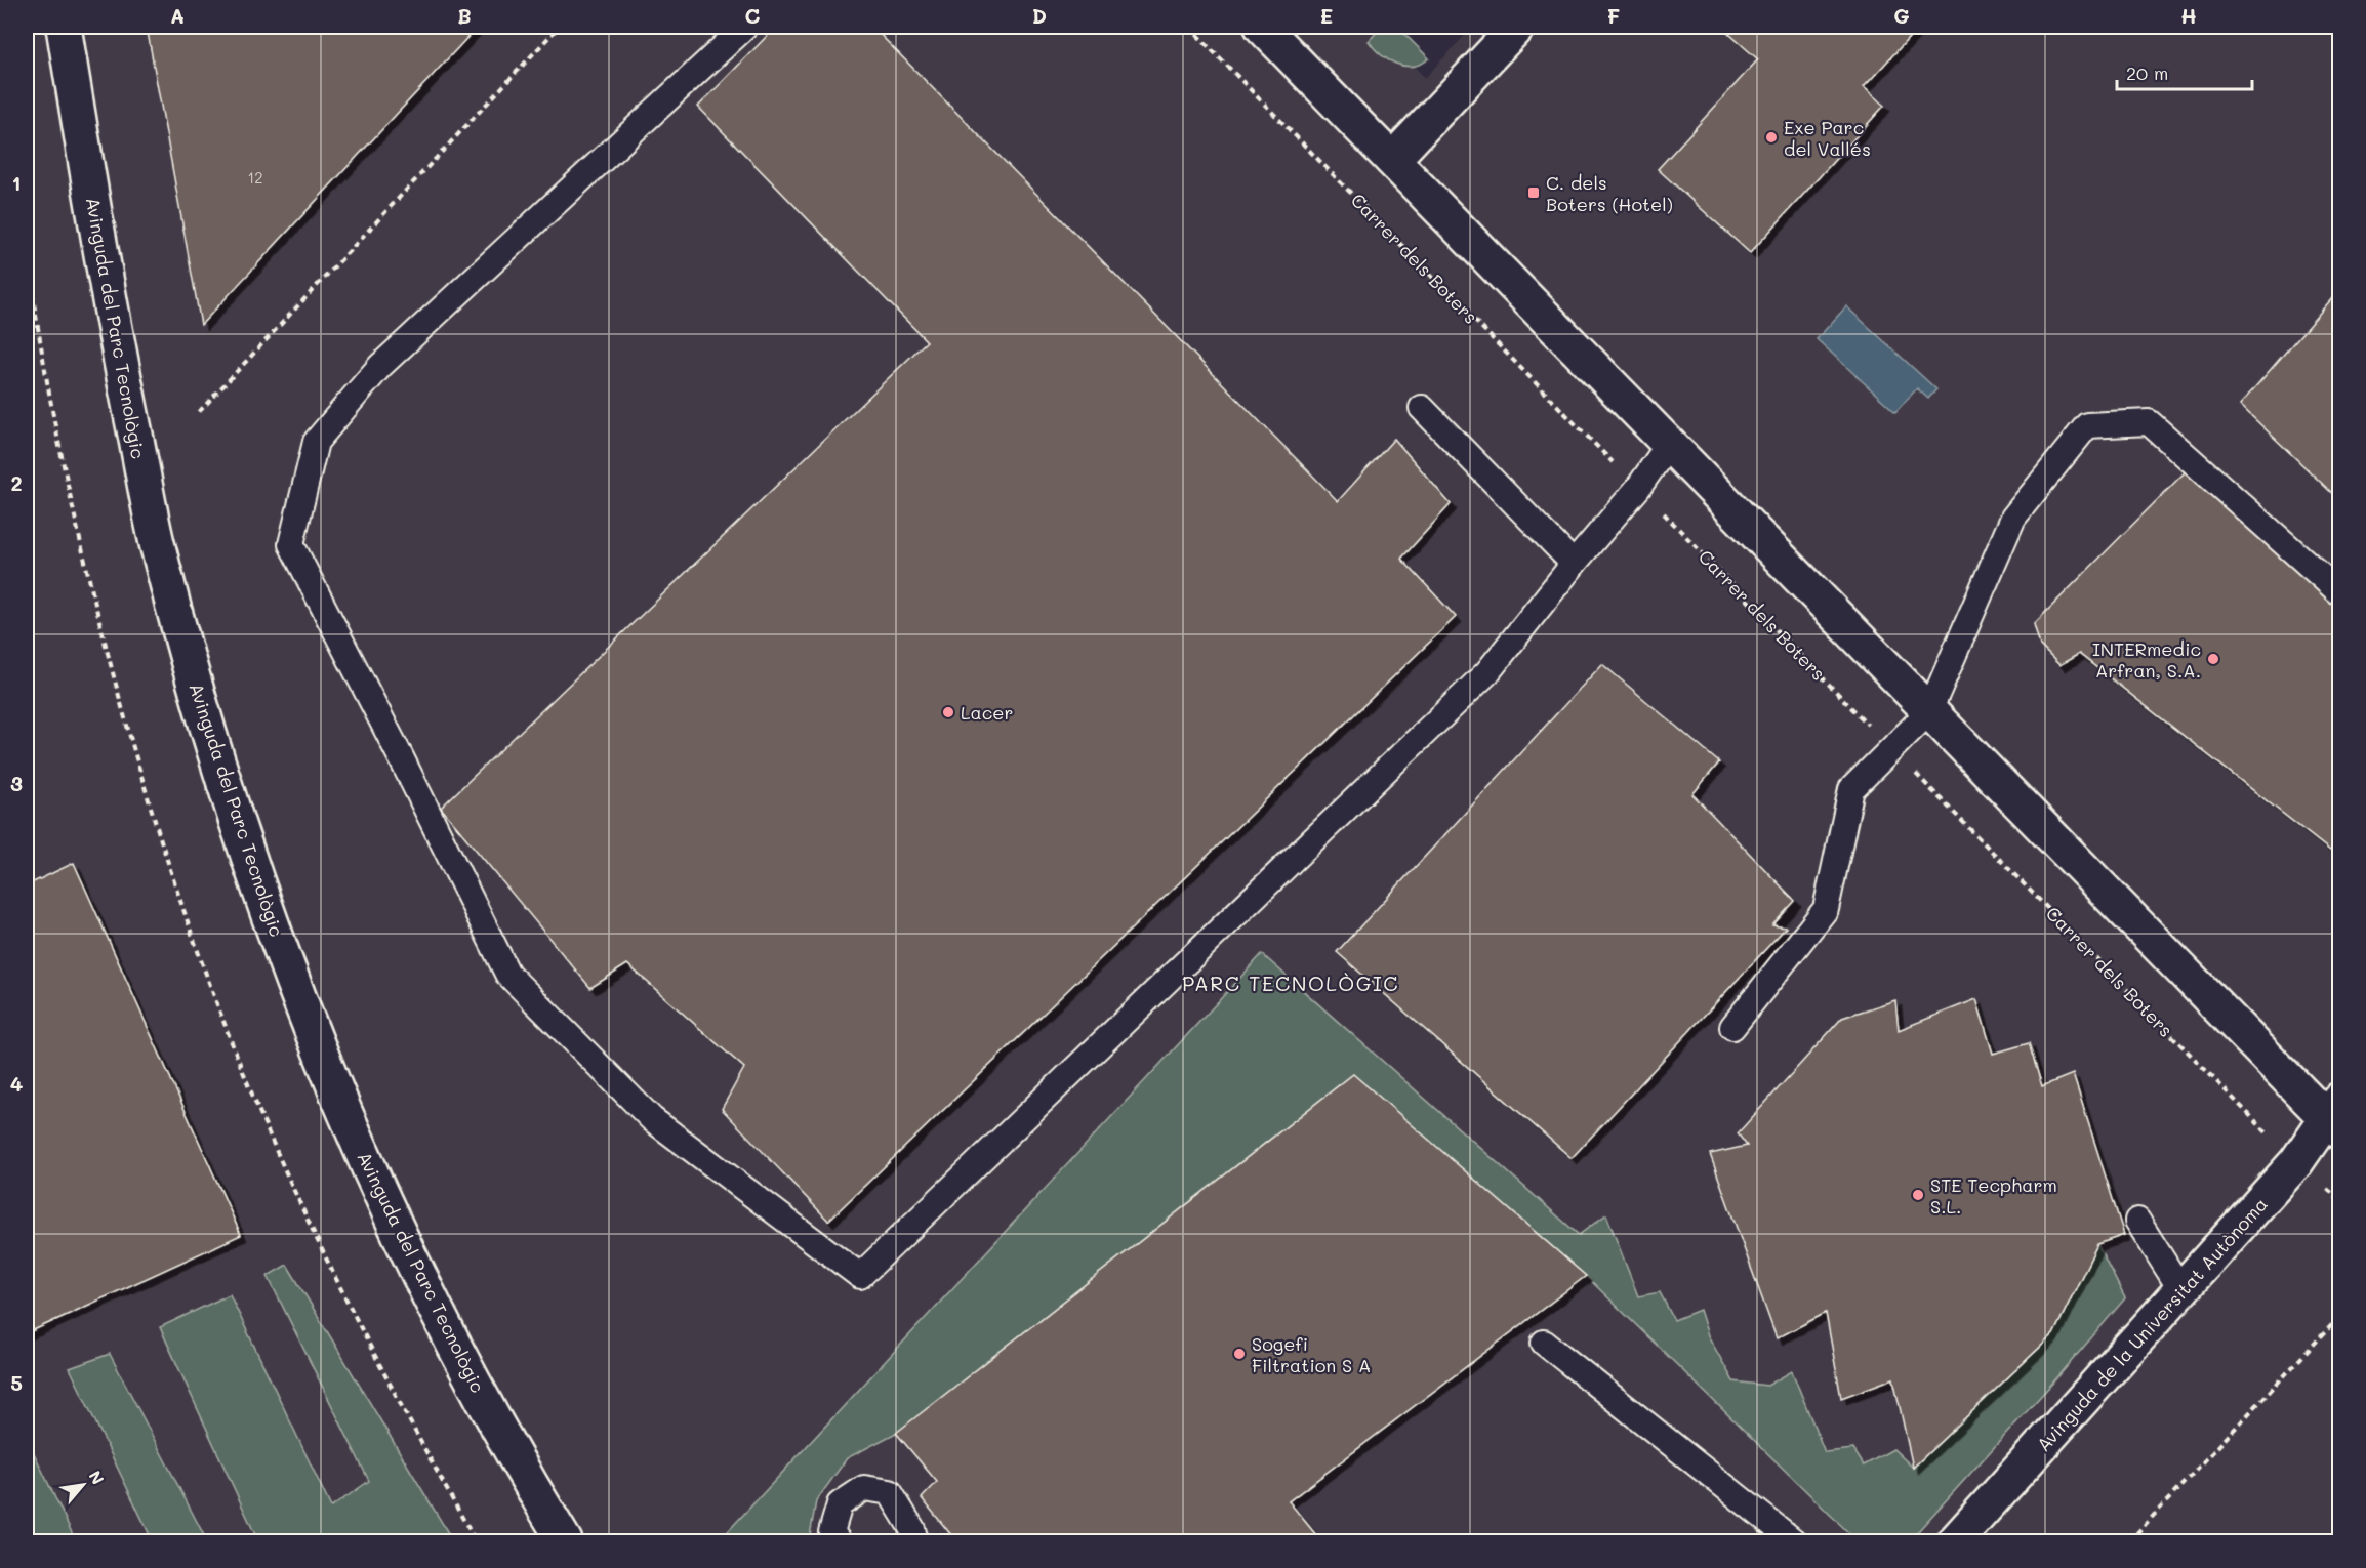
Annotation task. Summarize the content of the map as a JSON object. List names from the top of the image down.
{
  "streets": {
    "street": ["Avinguda del Parc Tecnològic", "Avinguda de la Universitat Autònoma"],
    "path": ["Carrer dels Boters"]
  },
  "crossings": [
    ["Carrer dels Boters", "Avinguda de la Universitat Autònoma"]
  ],
  "districts": ["PARC TECNOLÒGIC"],
  "places": {
    "other": [
      "Exe Parc del Vallés",
      "INTERmedic Arfran, S.A.",
      "Lacer",
      "STE Tecpharm S.L.",
      "Sogefi Filtration S A"
    ],
    "transit": ["C. dels Boters (Hotel)"]
  },
  "house_numbers": ["12"],
  "scale_bar": "20 m",
  "north": "top right",
  "grid": {
    "columns": [
      "A",
      "B",
      "C",
      "D",
      "E",
      "F",
      "G",
      "H"
    ],
    "rows": [
      "1",
      "2",
      "3",
      "4",
      "5"
    ]
  }
}
